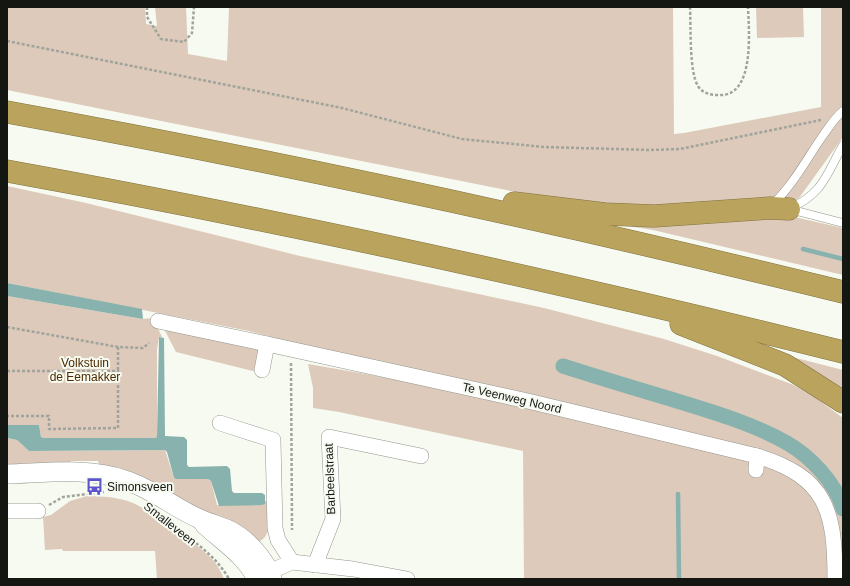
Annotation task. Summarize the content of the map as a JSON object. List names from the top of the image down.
{
  "streets": {
    "street": ["Te Veenweg Noord", "Barbeelstraat"],
    "path": ["Smalleveen"]
  },
  "parks": ["Volkstuin de Eemakker"],
  "places": {
    "bus stop": ["Simonsveen"]
  }
}
